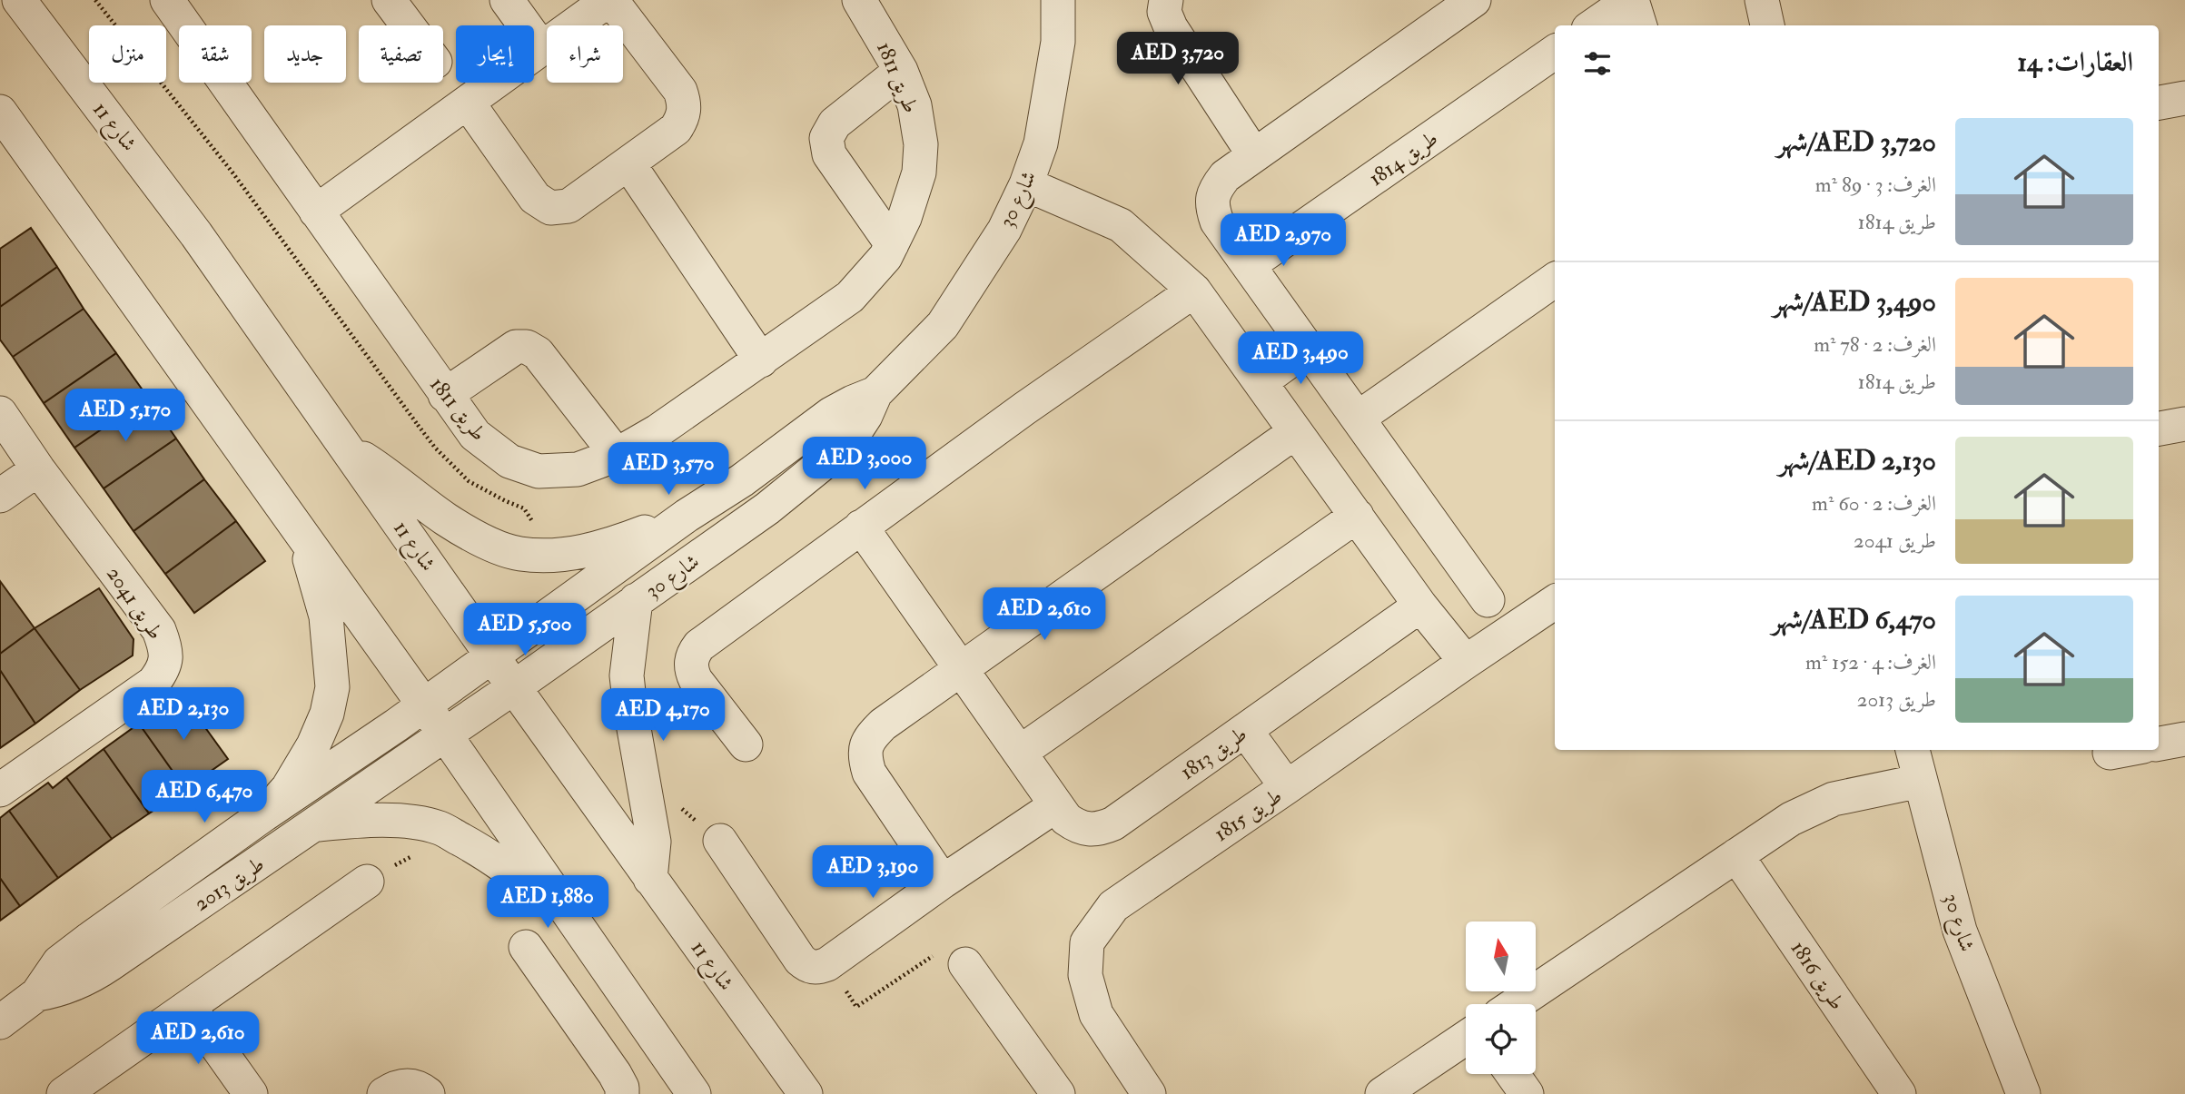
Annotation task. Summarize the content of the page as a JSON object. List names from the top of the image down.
{
  "streets": {
    "street": [
      "طريق 1811",
      "شارع 11",
      "طريق 1814",
      "شارع 30",
      "طريق 2041",
      "طريق 1813",
      "طريق 1815",
      "طريق 2013",
      "طريق 1816"
    ]
  },
  "crossings": [
    ["شارع 11", "شارع 30"],
    ["شارع 30", "طريق 2013"]
  ],
  "north": "top",
  "page": {
    "chip": [
      "شراء",
      "إيجار",
      "تصفية",
      "جديد",
      "شقة",
      "منزل"
    ],
    "heading": "العقارات: 14",
    "price": [
      "AED 3,720",
      "AED 2,970",
      "AED 3,490",
      "AED 5,170",
      "AED 3,000",
      "AED 3,570",
      "AED 2,610",
      "AED 5,500",
      "AED 2,130",
      "AED 4,170",
      "AED 6,470",
      "AED 3,190",
      "AED 1,880",
      "AED 2,610"
    ],
    "list": [
      {
        "name": "AED 3,720/شهر",
        "note": "الغرف: 3 · 89 m² · طريق 1814"
      },
      {
        "name": "AED 3,490/شهر",
        "note": "الغرف: 2 · 78 m² · طريق 1814"
      },
      {
        "name": "AED 2,130/شهر",
        "note": "الغرف: 2 · 60 m² · طريق 2041"
      },
      {
        "name": "AED 6,470/شهر",
        "note": "الغرف: 4 · 152 m² · طريق 2013"
      }
    ]
  }
}
